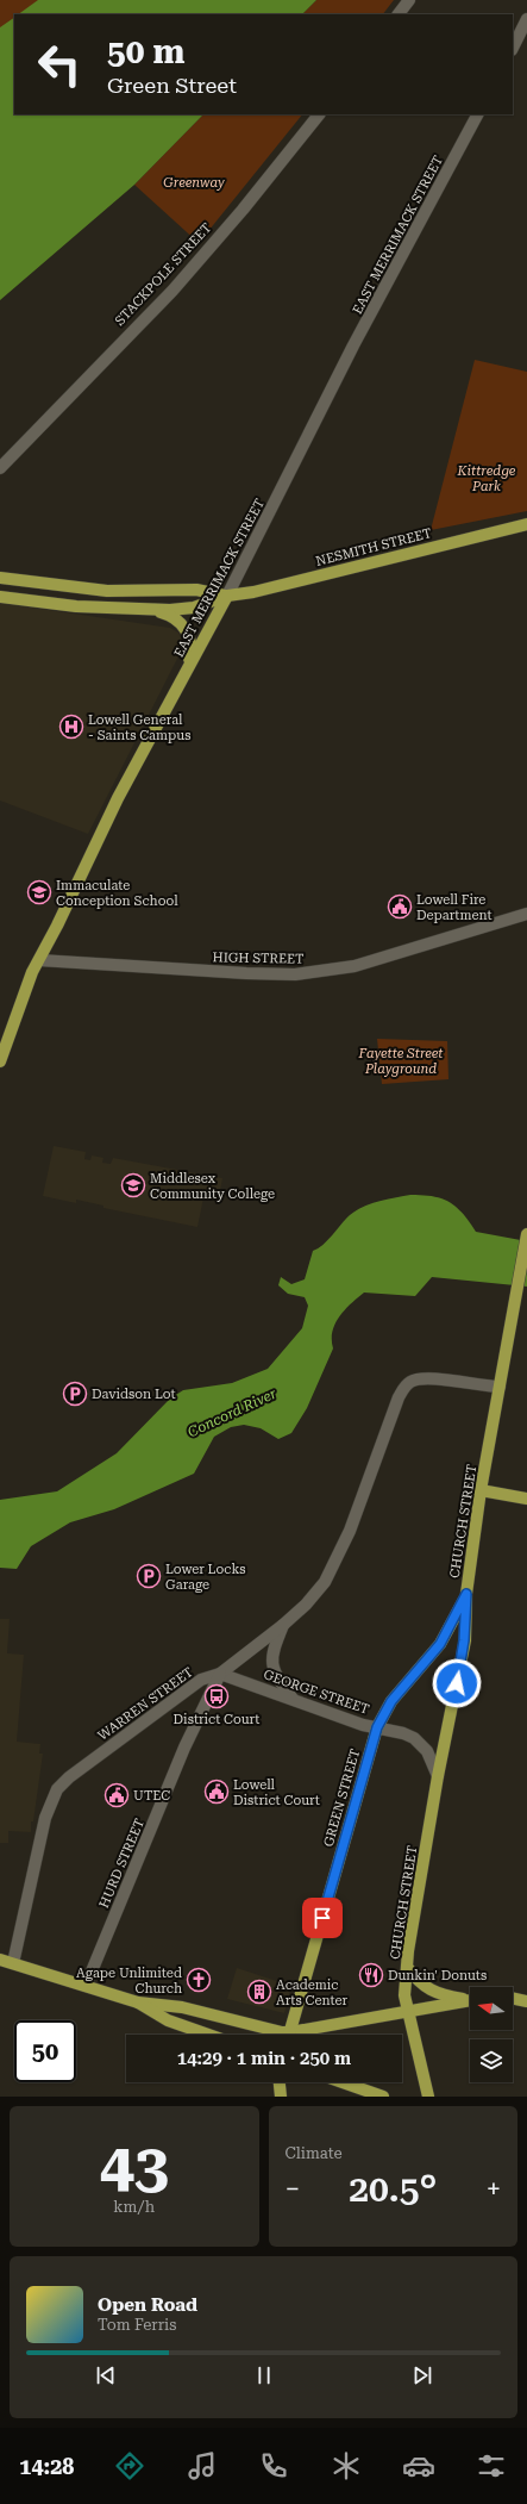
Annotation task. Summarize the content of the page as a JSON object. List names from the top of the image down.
{
  "streets": {
    "main road": [
      "EAST MERRIMACK STREET",
      "NESMITH STREET",
      "CHURCH STREET",
      "GREEN STREET"
    ],
    "street": [
      "STACKPOLE STREET",
      "HIGH STREET",
      "GEORGE STREET",
      "WARREN STREET",
      "HURD STREET"
    ]
  },
  "crossings": [
    ["EAST MERRIMACK STREET", "NESMITH STREET"],
    ["EAST MERRIMACK STREET", "HIGH STREET"],
    ["CHURCH STREET", "GEORGE STREET"],
    ["CHURCH STREET", "WARREN STREET"],
    ["CHURCH STREET", "GREEN STREET"],
    ["GEORGE STREET", "WARREN STREET"],
    ["GEORGE STREET", "GREEN STREET"],
    ["GEORGE STREET", "HURD STREET"],
    ["WARREN STREET", "HURD STREET"]
  ],
  "water": ["Concord River"],
  "parks": ["Greenway", "Kittredge Park", "Fayette Street Playground"],
  "places": {
    "hospital": ["Lowell General - Saints Campus"],
    "school or university": ["Immaculate Conception School", "Middlesex Community College"],
    "public building": ["Lowell Fire Department", "Lowell District Court", "UTEC"],
    "parking": ["Davidson Lot", "Lower Locks Garage"],
    "bus stop": ["District Court"],
    "restaurant": ["Dunkin' Donuts"],
    "church": ["Agape Unlimited Church"],
    "building": ["Academic Arts Center"]
  },
  "north": "left",
  "page": {
    "turn": ["50 m", "Green Street"],
    "limit": "50",
    "trip": "14:29 · 1 min · 250 m",
    "tile": [
      ["43", "km/h"],
      "Climate"
    ],
    "heat": ["−", "20.5°", "+"],
    "song": ["Open Road", "Tom Ferris"],
    "tabs": "14:28"
  }
}
